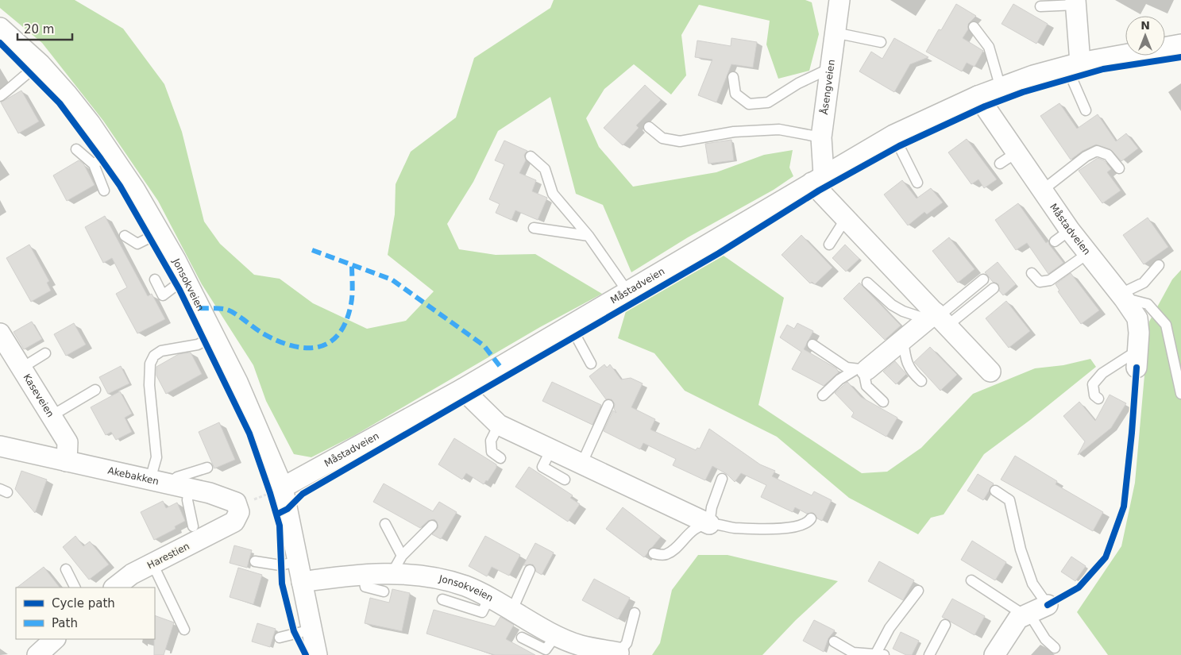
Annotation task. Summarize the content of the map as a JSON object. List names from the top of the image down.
{
  "streets": {
    "street": [
      "Åsengveien",
      "Måstadveien",
      "Jonsokveien",
      "Kaseveien",
      "Akebakken",
      "Harestien"
    ]
  },
  "crossings": [
    ["Åsengveien", "Måstadveien"],
    ["Måstadveien", "Jonsokveien"],
    ["Kaseveien", "Akebakken"],
    ["Akebakken", "Harestien"]
  ],
  "legend": ["Cycle path", "Path"],
  "scale_bar": "20 m",
  "north": "top"
}
